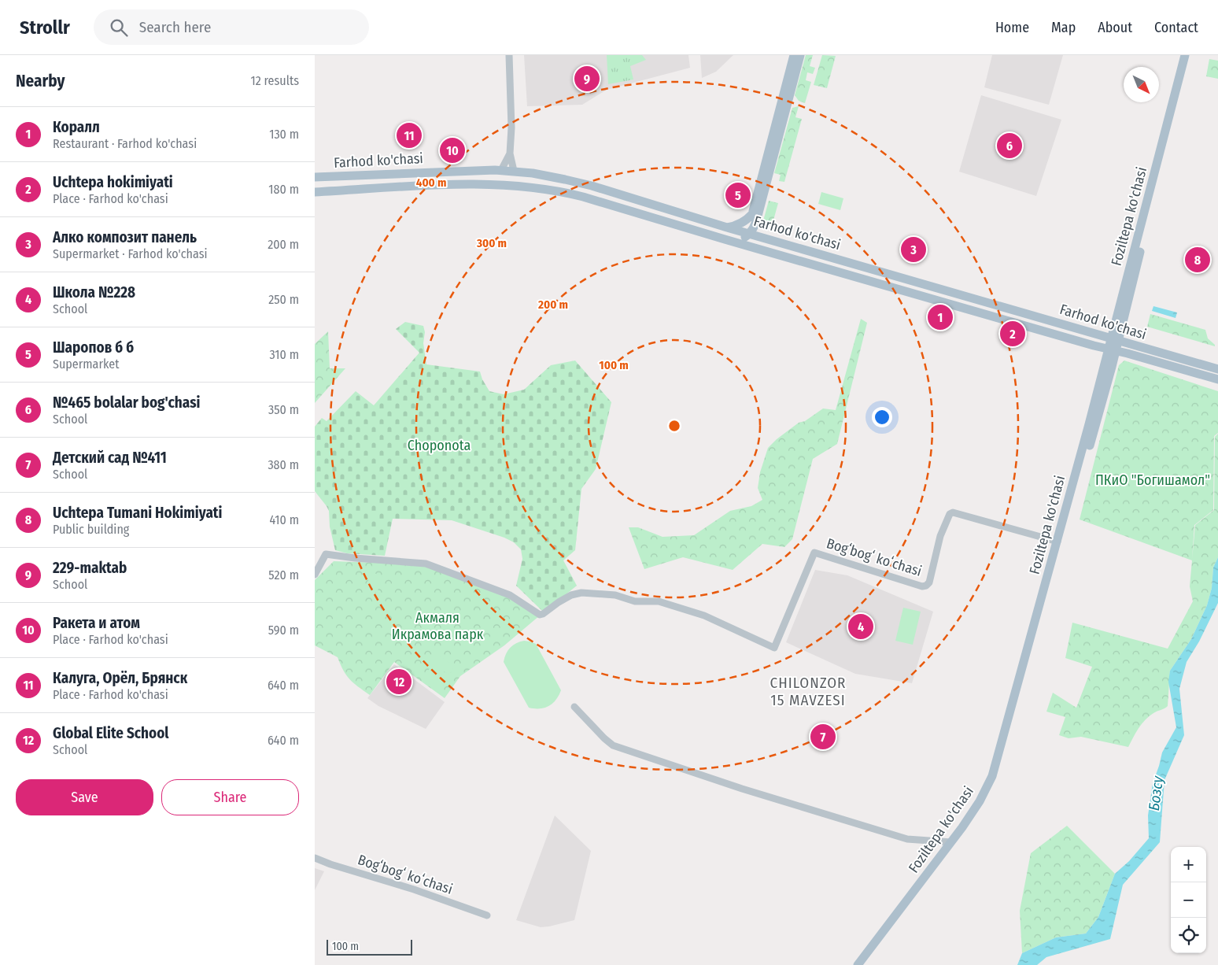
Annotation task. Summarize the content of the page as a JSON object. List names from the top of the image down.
{
  "streets": {
    "main road": ["Farhod ko'chasi", "Foziltepa ko'chasi"],
    "street": ["Bogʻbogʻ koʻchasi"]
  },
  "crossings": [
    ["Farhod ko'chasi", "Foziltepa ko'chasi"],
    ["Foziltepa ko'chasi", "Bogʻbogʻ koʻchasi"]
  ],
  "districts": ["CHILONZOR 15 MAVZESI"],
  "water": ["Бозсу"],
  "parks": ["Choponota", "ПКиО \"Богишамол\"", "Акмаля Икрамова парк"],
  "scale_bar": "100 m",
  "north": "bottom right",
  "page": {
    "header": "Strollr",
    "search": "Search here",
    "nav": [
      "Home",
      "Map",
      "About",
      "Contact"
    ],
    "heading": ["Nearby", "12 results"],
    "pins": [
      "9",
      "11",
      "6",
      "10",
      "5",
      "3",
      "8",
      "1",
      "2",
      "4",
      "12",
      "7"
    ],
    "list": [
      {
        "mark": "1",
        "name": "Коралл",
        "note": "Restaurant · Farhod ko'chasi",
        "value": "130 m"
      },
      {
        "mark": "2",
        "name": "Uchtepa hokimiyati",
        "note": "Place · Farhod ko'chasi",
        "value": "180 m"
      },
      {
        "mark": "3",
        "name": "Алко композит панель",
        "note": "Supermarket · Farhod ko'chasi",
        "value": "200 m"
      },
      {
        "mark": "4",
        "name": "Школа №228",
        "note": "School",
        "value": "250 m"
      },
      {
        "mark": "5",
        "name": "Шаропов б б",
        "note": "Supermarket",
        "value": "310 m"
      },
      {
        "mark": "6",
        "name": "№465 bolalar bog'chasi",
        "note": "School",
        "value": "350 m"
      },
      {
        "mark": "7",
        "name": "Детский сад №411",
        "note": "School",
        "value": "380 m"
      },
      {
        "mark": "8",
        "name": "Uchtepa Tumani Hokimiyati",
        "note": "Public building",
        "value": "410 m"
      },
      {
        "mark": "9",
        "name": "229-maktab",
        "note": "School",
        "value": "520 m"
      },
      {
        "mark": "10",
        "name": "Ракета и атом",
        "note": "Place · Farhod ko'chasi",
        "value": "590 m"
      },
      {
        "mark": "11",
        "name": "Калуга, Орёл, Брянск",
        "note": "Place · Farhod ko'chasi",
        "value": "640 m"
      },
      {
        "mark": "12",
        "name": "Global Elite School",
        "note": "School",
        "value": "640 m"
      }
    ],
    "buttons": ["Save", "Share"],
    "map_buttons": ["+", "−"],
    "scale": "100 m"
  },
  "rings": [
    "400 m",
    "300 m",
    "200 m",
    "100 m"
  ]
}
